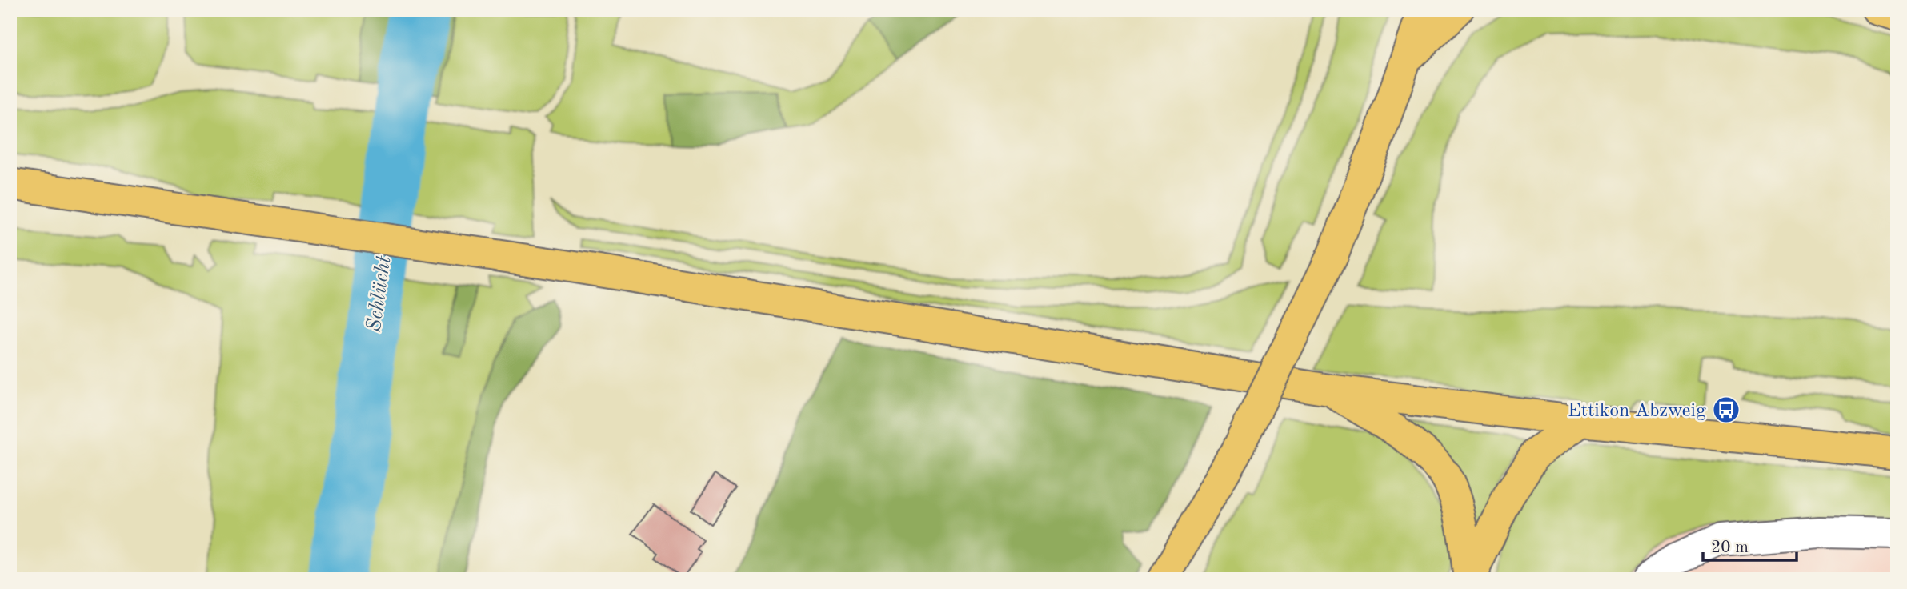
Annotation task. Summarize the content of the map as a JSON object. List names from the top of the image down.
{
  "water": ["Schlücht"],
  "places": {
    "bus stop": ["Ettikon Abzweig"]
  },
  "scale_bar": "20 m"
}
